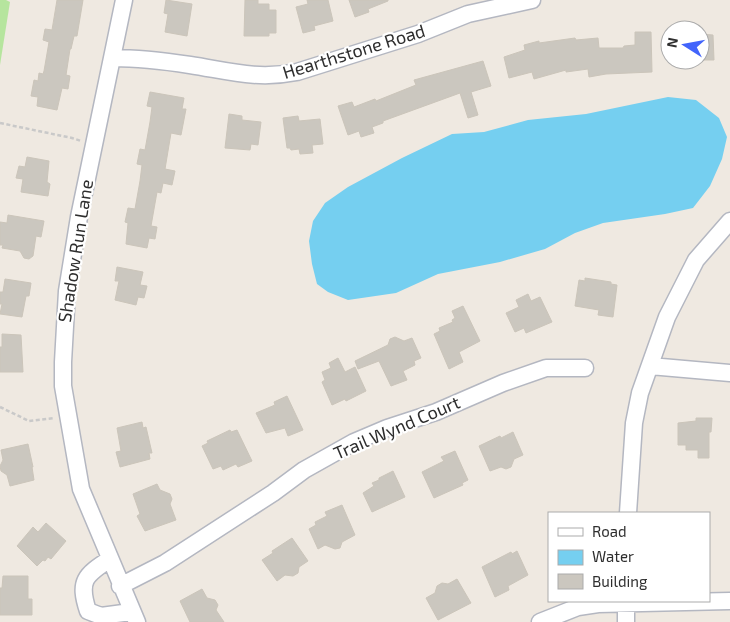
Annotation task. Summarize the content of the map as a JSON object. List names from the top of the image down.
{
  "streets": {
    "street": ["Hearthstone Road", "Shadow Run Lane", "Trail Wynd Court"]
  },
  "crossings": [
    ["Hearthstone Road", "Shadow Run Lane"],
    ["Shadow Run Lane", "Trail Wynd Court"]
  ],
  "legend": ["Road", "Water", "Building"],
  "north": "left"
}
